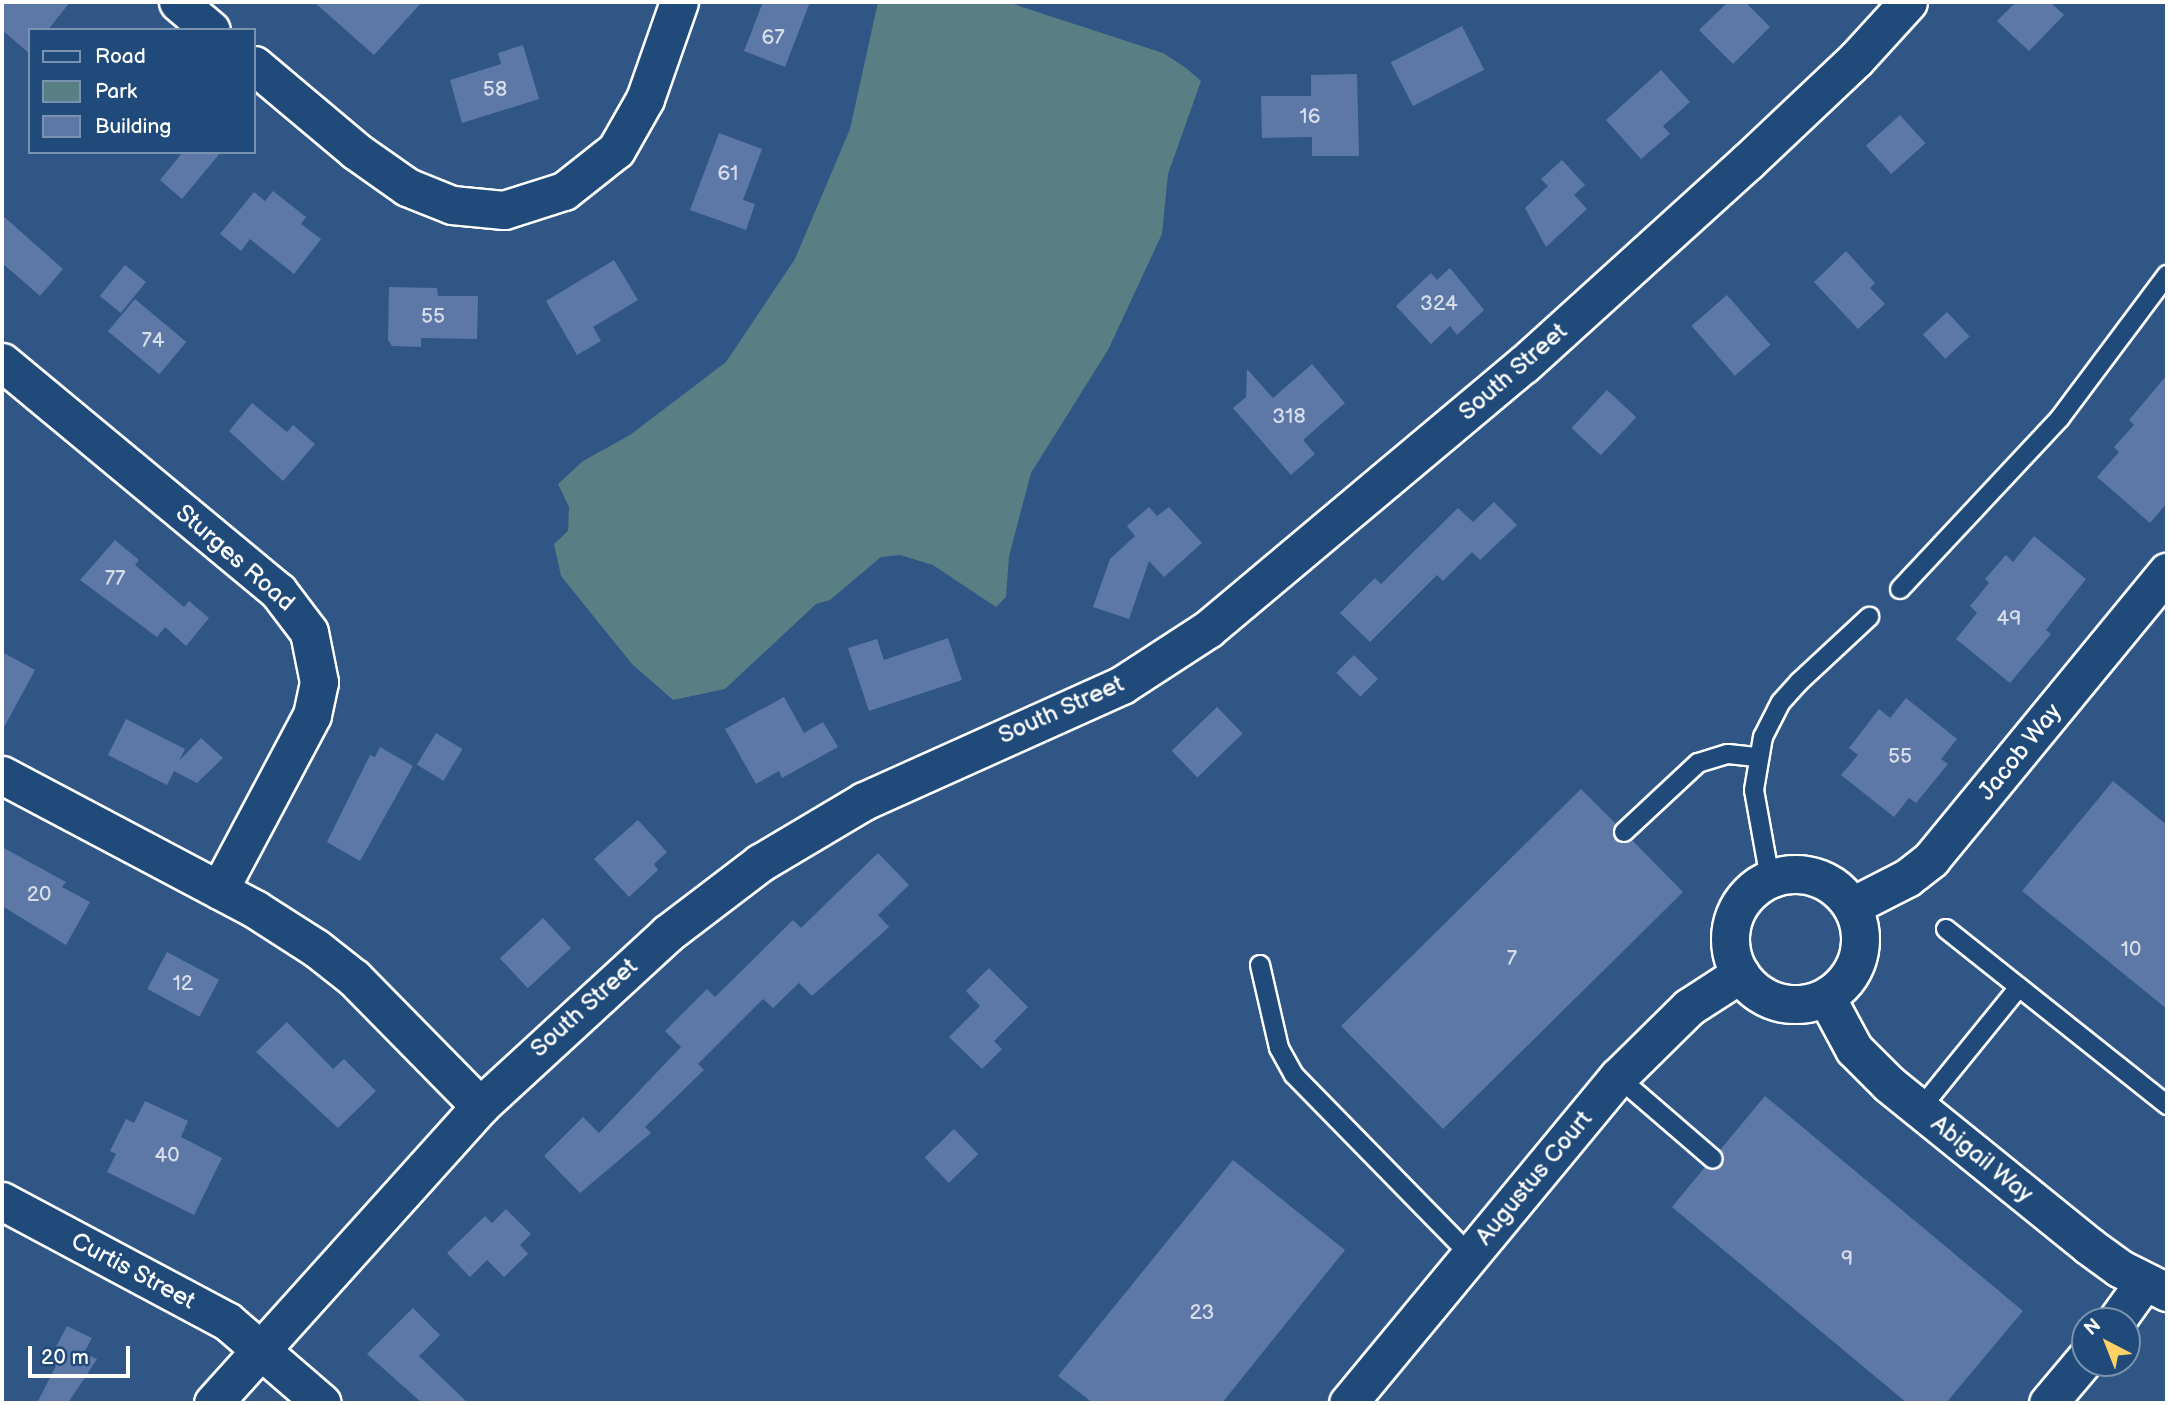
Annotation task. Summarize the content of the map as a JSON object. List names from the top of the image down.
{
  "streets": {
    "street": [
      "South Street",
      "Sturges Road",
      "Jacob Way",
      "Abigail Way",
      "Augustus Court",
      "Curtis Street"
    ]
  },
  "crossings": [
    ["South Street", "Curtis Street"],
    ["Jacob Way", "Abigail Way"],
    ["Jacob Way", "Augustus Court"],
    ["Abigail Way", "Augustus Court"]
  ],
  "house_numbers": [
    "67",
    "58",
    "16",
    "61",
    "324",
    "55",
    "74",
    "318",
    "77",
    "49",
    "55",
    "20",
    "10",
    "7",
    "12",
    "40",
    "9",
    "23"
  ],
  "legend": ["Road", "Park", "Building"],
  "scale_bar": "20 m",
  "north": "top left"
}
